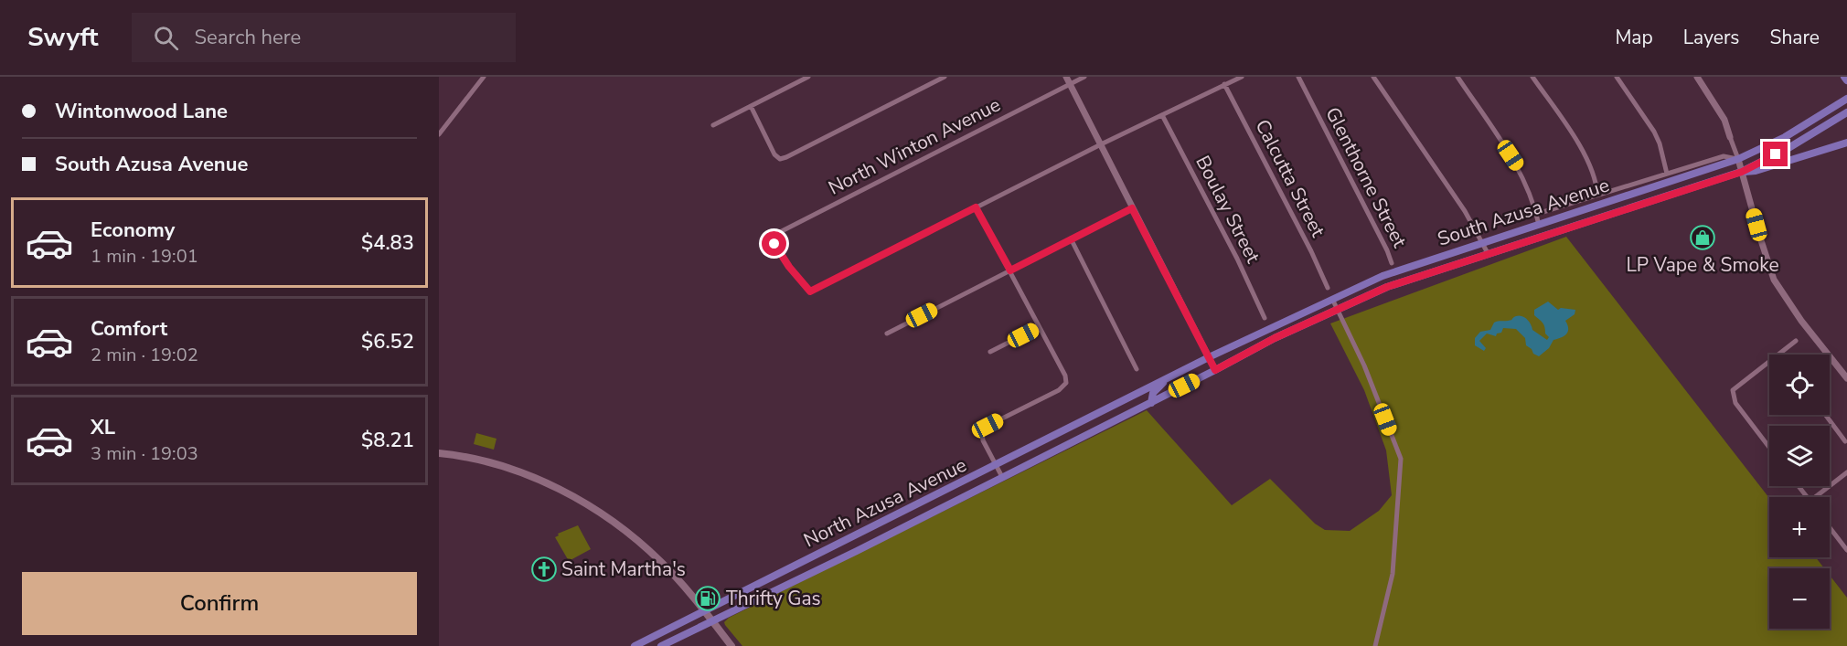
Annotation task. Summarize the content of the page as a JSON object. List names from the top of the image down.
{
  "streets": {
    "main road": ["South Azusa Avenue", "North Azusa Avenue"],
    "street": [
      "North Winton Avenue",
      "Glenthorne Street",
      "Calcutta Street",
      "Boulay Street"
    ]
  },
  "crossings": [
    ["South Azusa Avenue", "North Azusa Avenue"]
  ],
  "places": {
    "shop": ["LP Vape & Smoke"],
    "church": ["Saint Martha's"],
    "fuel station": ["Thrifty Gas"]
  },
  "page": {
    "header": "Swyft",
    "search": "Search here",
    "nav": ["Map", "Layers", "Share"],
    "banner": ["Wintonwood Lane", "South Azusa Avenue"],
    "list": [
      {
        "name": "Economy",
        "note": "1 min · 19:01",
        "value": "$4.83"
      },
      {
        "name": "Comfort",
        "note": "2 min · 19:02",
        "value": "$6.52"
      },
      {
        "name": "XL",
        "note": "3 min · 19:03",
        "value": "$8.21"
      }
    ],
    "map_buttons": ["+", "−"],
    "buttons": "Confirm"
  }
}
